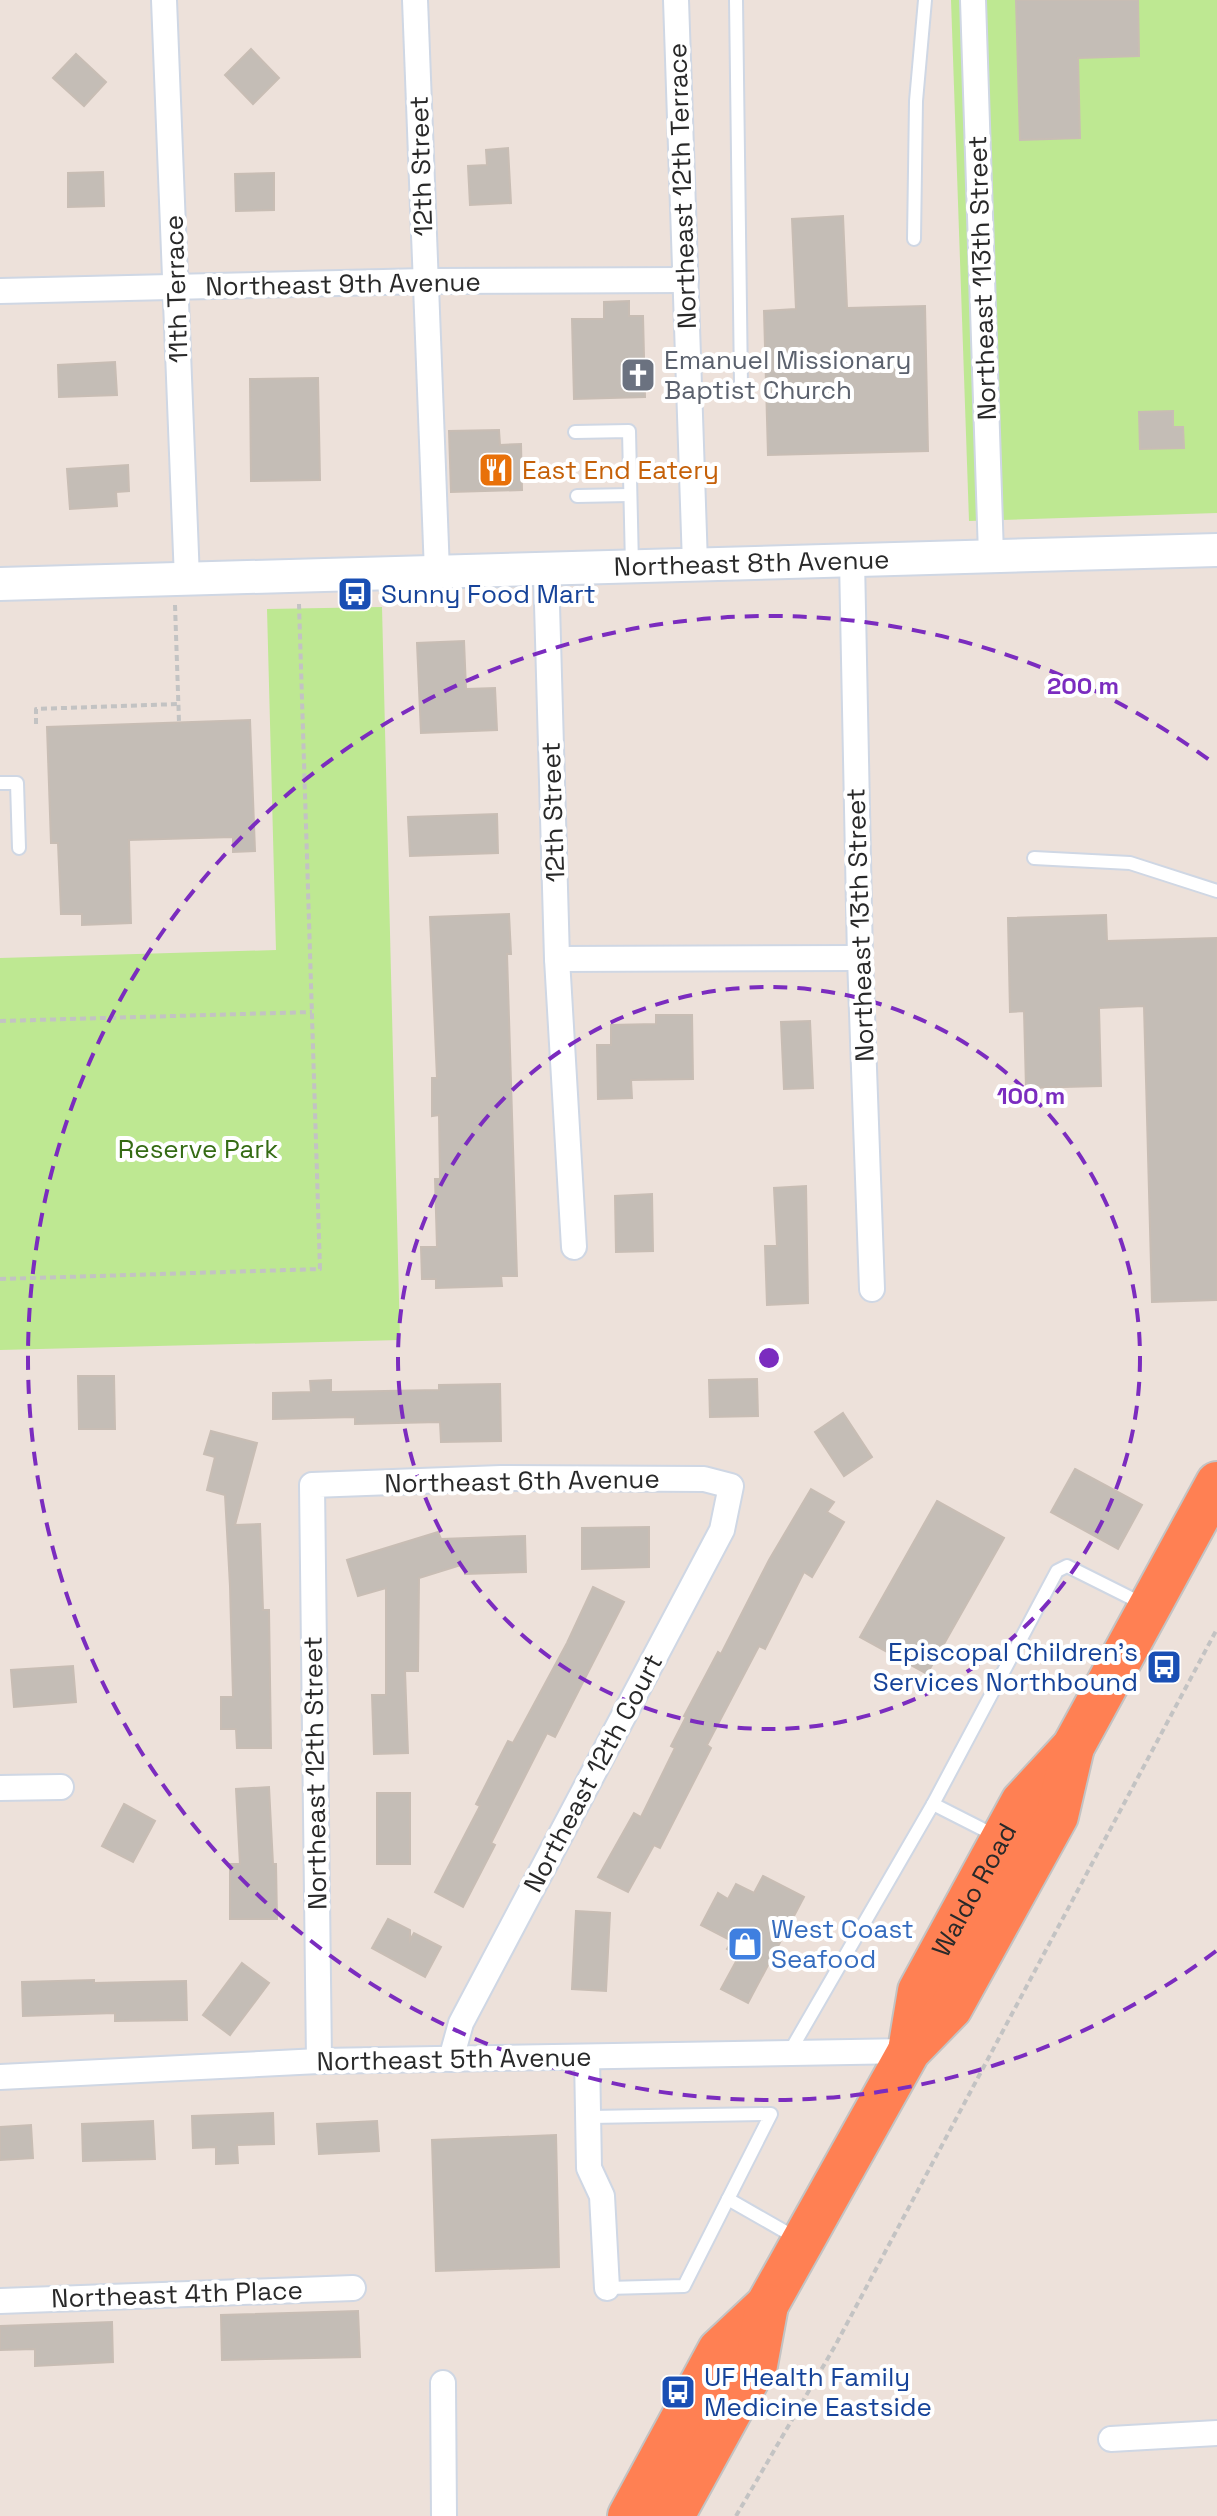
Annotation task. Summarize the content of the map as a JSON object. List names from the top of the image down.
{
  "streets": {
    "highway": ["Waldo Road"],
    "street": [
      "12th Street",
      "Northeast 12th Terrace",
      "Northeast 113th Street",
      "Northeast 9th Avenue",
      "11th Terrace",
      "Northeast 8th Avenue",
      "Northeast 13th Street",
      "Northeast 6th Avenue",
      "Northeast 12th Street",
      "Northeast 12th Court",
      "Northeast 5th Avenue",
      "Northeast 4th Place"
    ]
  },
  "crossings": [
    ["12th Street", "Northeast 9th Avenue"],
    ["12th Street", "Northeast 8th Avenue"],
    ["Northeast 12th Terrace", "Northeast 9th Avenue"],
    ["Northeast 12th Terrace", "Northeast 8th Avenue"],
    ["Northeast 113th Street", "Northeast 8th Avenue"],
    ["Northeast 9th Avenue", "11th Terrace"],
    ["11th Terrace", "Northeast 8th Avenue"],
    ["Northeast 8th Avenue", "Northeast 13th Street"],
    ["Northeast 6th Avenue", "Northeast 12th Street"],
    ["Northeast 6th Avenue", "Northeast 12th Court"],
    ["Northeast 12th Street", "Northeast 5th Avenue"],
    ["Northeast 12th Court", "Northeast 5th Avenue"],
    ["Waldo Road", "Northeast 5th Avenue"]
  ],
  "parks": ["Reserve Park"],
  "places": {
    "church": ["Emanuel Missionary Baptist Church"],
    "restaurant": ["East End Eatery"],
    "bus stop": ["Sunny Food Mart", "Episcopal Children's Services Northbound", "UF Health Family Medicine Eastside"],
    "shop": ["West Coast Seafood"]
  },
  "rings": ["200 m", "100 m"]
}
